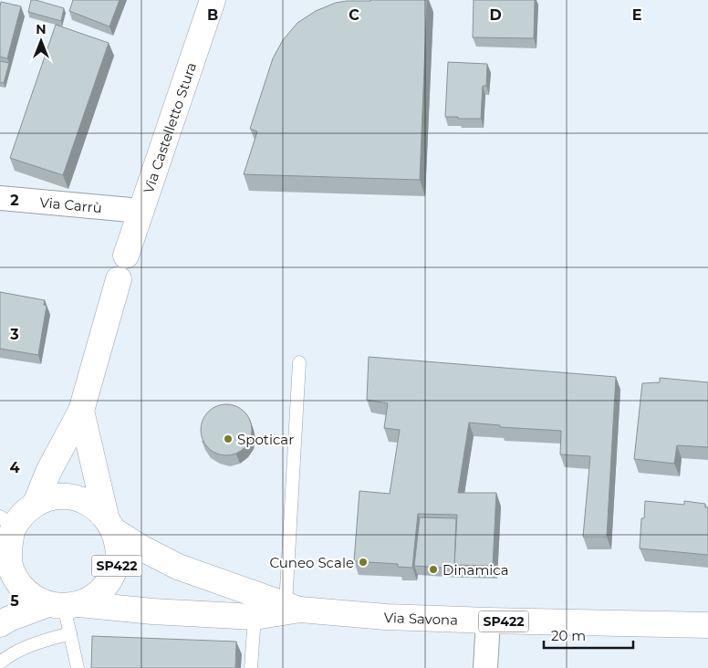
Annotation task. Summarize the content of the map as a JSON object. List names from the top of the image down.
{
  "streets": {
    "main road": ["Via Castelletto Stura", "SP422", "Via Savona"],
    "street": ["Via Carrù"]
  },
  "crossings": [
    ["Via Castelletto Stura", "Via Carrù"],
    ["SP422", "Via Savona"]
  ],
  "places": ["Spoticar", "Cuneo Scale", "Dinamica"],
  "scale_bar": "20 m",
  "north": "top",
  "grid": {
    "columns": [
      "B",
      "C",
      "D",
      "E"
    ],
    "rows": [
      "2",
      "3",
      "4",
      "5"
    ]
  }
}
